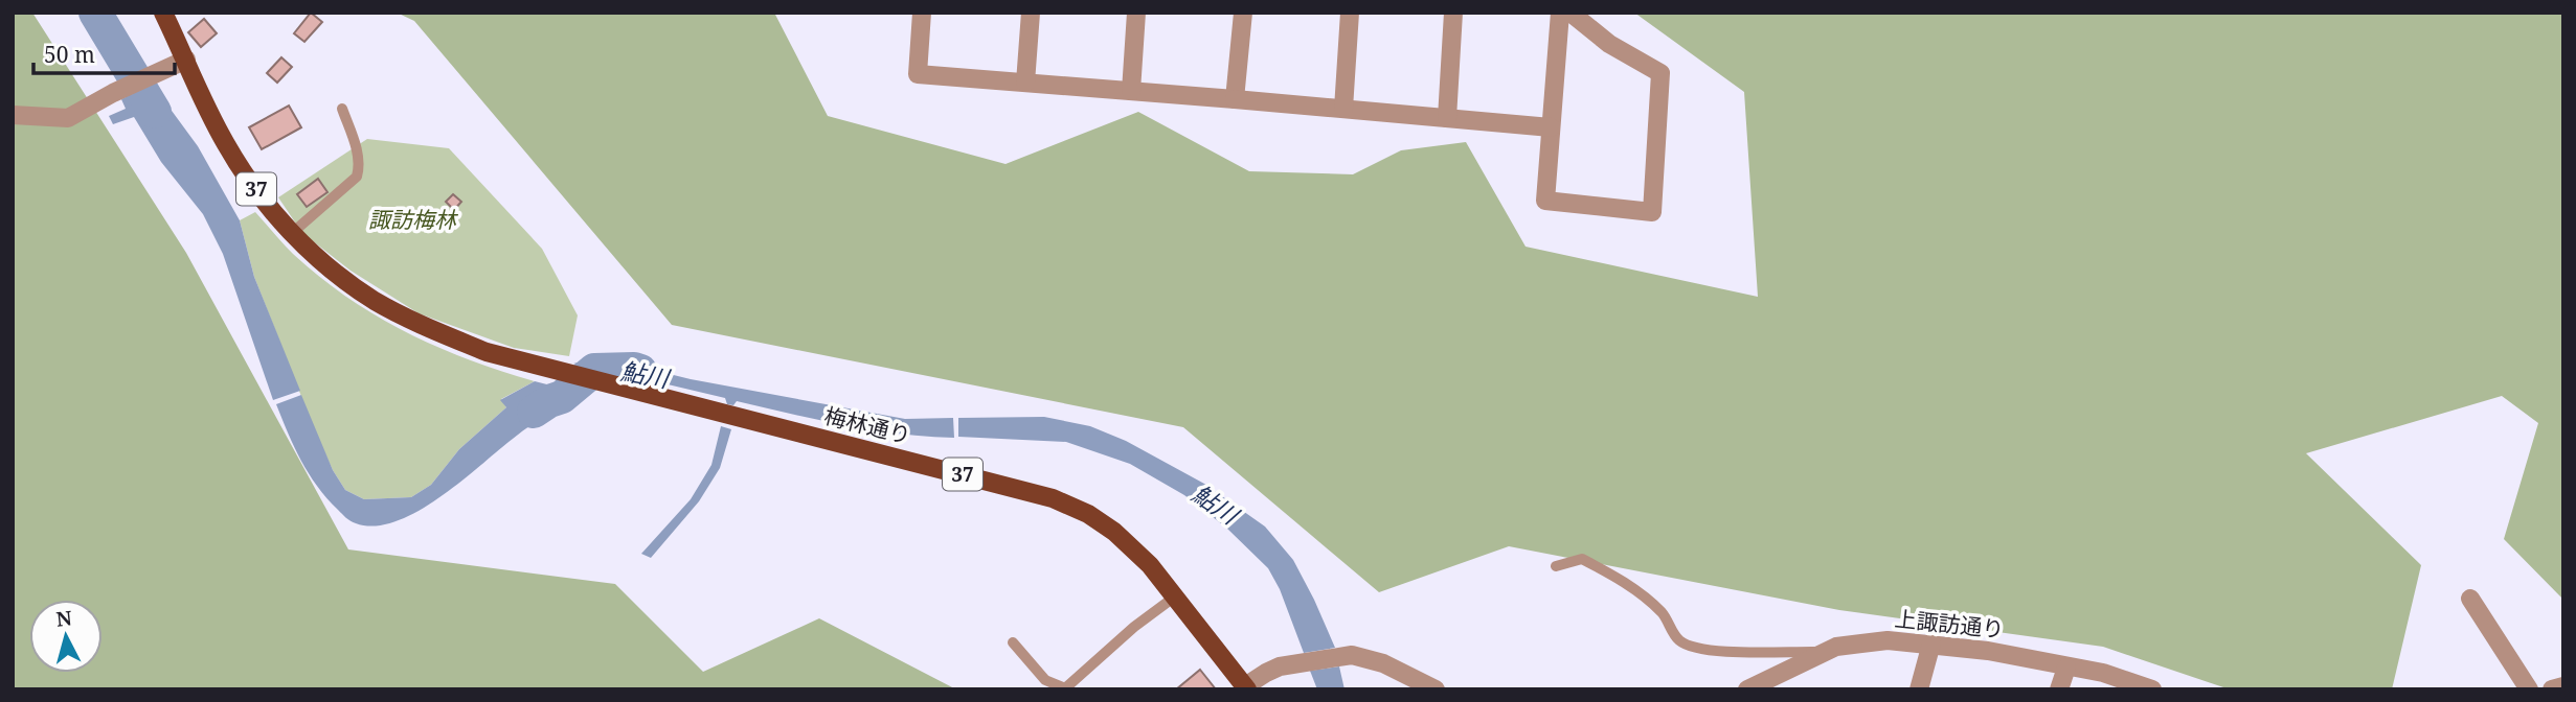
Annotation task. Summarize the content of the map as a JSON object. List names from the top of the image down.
{
  "streets": {
    "main road": ["37", "梅林通り"],
    "street": ["上諏訪通り"]
  },
  "crossings": [
    ["37", "梅林通り"]
  ],
  "water": ["鮎川"],
  "parks": ["諏訪梅林"],
  "scale_bar": "50 m",
  "north": "top"
}
